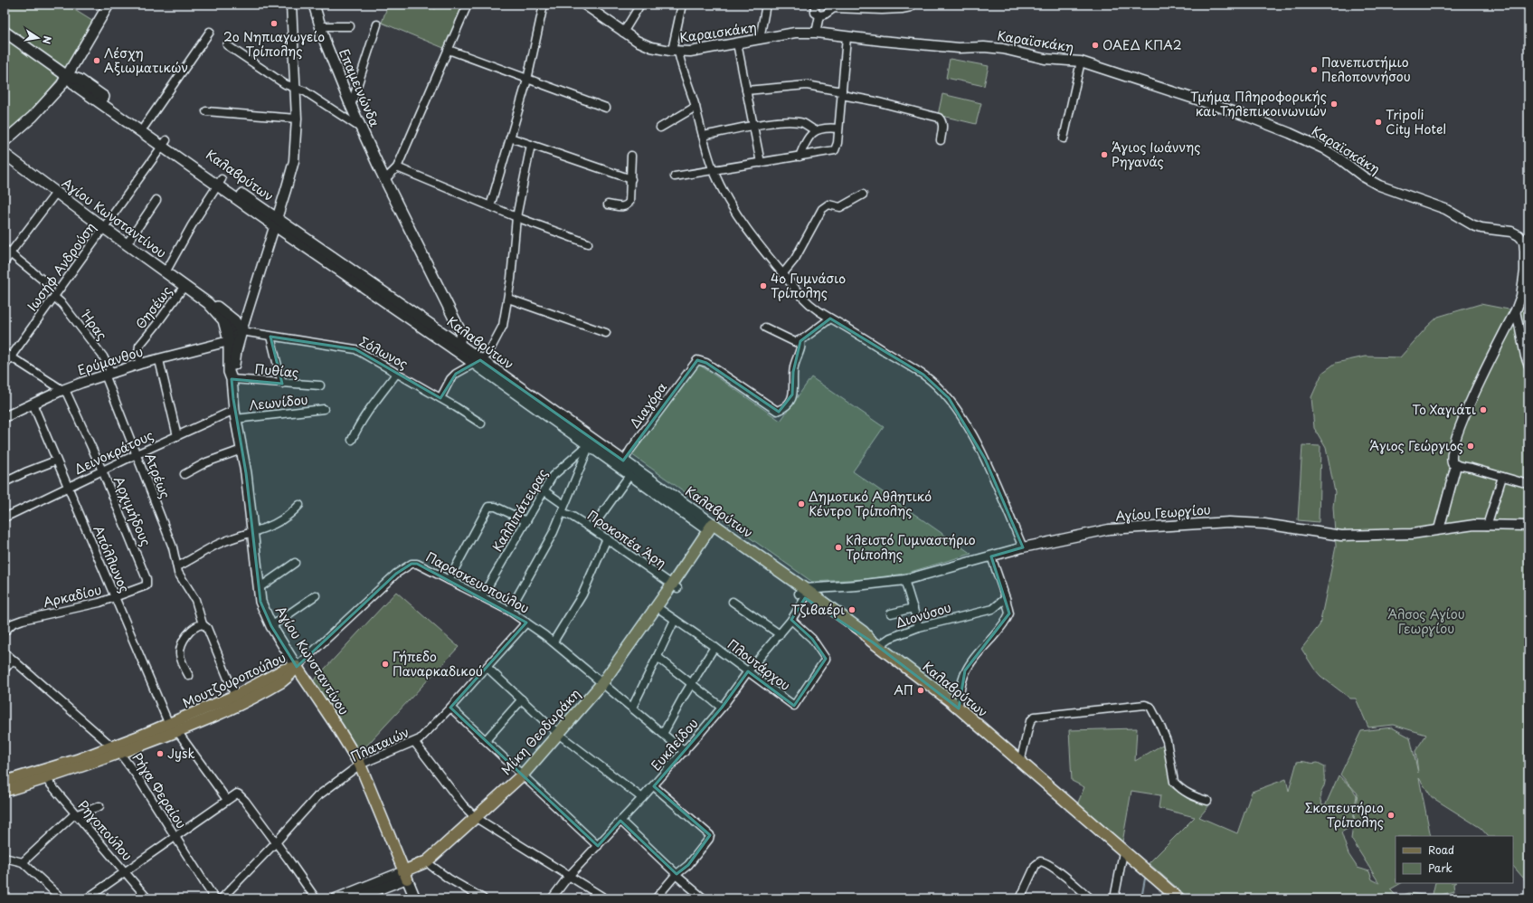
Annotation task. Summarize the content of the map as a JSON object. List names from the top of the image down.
{
  "streets": {
    "main road": [
      "Επαμεινώνδα",
      "Καλαβρύτων",
      "Αγίου Κωνσταντίνου",
      "Μουτζουροπούλου",
      "Μίκη Θεοδωράκη"
    ],
    "street": [
      "Καραισκάκη",
      "Καραϊσκάκη",
      "Ιωσήφ Ανδρούση",
      "Θησέως",
      "Ήρας",
      "Σόλωνος",
      "Ερύμανθου",
      "Πυθίας",
      "Λεωνίδου",
      "Διαγόρα",
      "Δεινοκράτους",
      "Ατρέως",
      "Καλλιπάτειρας",
      "Αρχιμήδους",
      "Αγίου Γεωργίου",
      "Προκοπέα Άρη",
      "Απόλλωνος",
      "Παρασκευοπούλου",
      "Αρκαδίου",
      "Διονύσου",
      "Πλουτάρχου",
      "Πλαταιών",
      "Ευκλείδου",
      "Ρήγα Φεραίου",
      "Ρηγοπούλου"
    ]
  },
  "crossings": [
    ["Καραισκάκη", "Καραϊσκάκη"],
    ["Καραϊσκάκη", "Αγίου Γεωργίου"],
    ["Επαμεινώνδα", "Καλαβρύτων"],
    ["Καλαβρύτων", "Ιωσήφ Ανδρούση"],
    ["Καλαβρύτων", "Διαγόρα"],
    ["Καλαβρύτων", "Καλλιπάτειρας"],
    ["Καλαβρύτων", "Αγίου Γεωργίου"],
    ["Καλαβρύτων", "Διονύσου"],
    ["Καλαβρύτων", "Μίκη Θεοδωράκη"],
    ["Καλαβρύτων", "Ευκλείδου"],
    ["Αγίου Κωνσταντίνου", "Ιωσήφ Ανδρούση"],
    ["Αγίου Κωνσταντίνου", "Θησέως"],
    ["Αγίου Κωνσταντίνου", "Σόλωνος"],
    ["Αγίου Κωνσταντίνου", "Ερύμανθου"],
    ["Αγίου Κωνσταντίνου", "Πυθίας"],
    ["Αγίου Κωνσταντίνου", "Λεωνίδου"],
    ["Αγίου Κωνσταντίνου", "Δεινοκράτους"],
    ["Αγίου Κωνσταντίνου", "Παρασκευοπούλου"],
    ["Αγίου Κωνσταντίνου", "Μουτζουροπούλου"],
    ["Αγίου Κωνσταντίνου", "Μίκη Θεοδωράκη"],
    ["Αγίου Κωνσταντίνου", "Πλαταιών"],
    ["Ιωσήφ Ανδρούση", "Ήρας"],
    ["Θησέως", "Ερύμανθου"],
    ["Ήρας", "Ερύμανθου"],
    ["Ήρας", "Ατρέως"],
    ["Ερύμανθου", "Ατρέως"],
    ["Ερύμανθου", "Αρχιμήδους"],
    ["Ερύμανθου", "Απόλλωνος"],
    ["Λεωνίδου", "Δεινοκράτους"],
    ["Δεινοκράτους", "Ατρέως"],
    ["Δεινοκράτους", "Αρχιμήδους"],
    ["Δεινοκράτους", "Απόλλωνος"],
    ["Ατρέως", "Μουτζουροπούλου"],
    ["Καλλιπάτειρας", "Προκοπέα Άρη"],
    ["Καλλιπάτειρας", "Παρασκευοπούλου"],
    ["Αρχιμήδους", "Αρκαδίου"],
    ["Αγίου Γεωργίου", "Ευκλείδου"],
    ["Προκοπέα Άρη", "Μίκη Θεοδωράκη"],
    ["Απόλλωνος", "Αρκαδίου"],
    ["Απόλλωνος", "Μουτζουροπούλου"],
    ["Παρασκευοπούλου", "Μουτζουροπούλου"],
    ["Παρασκευοπούλου", "Μίκη Θεοδωράκη"],
    ["Παρασκευοπούλου", "Πλαταιών"],
    ["Παρασκευοπούλου", "Ευκλείδου"],
    ["Πλουτάρχου", "Μίκη Θεοδωράκη"],
    ["Πλουτάρχου", "Ευκλείδου"],
    ["Μουτζουροπούλου", "Ρήγα Φεραίου"],
    ["Μουτζουροπούλου", "Ρηγοπούλου"]
  ],
  "parks": ["Άλσος Αγίου Γεωργίου"],
  "places": [
    "2ο Νηπιαγωγείο Τρίπολης",
    "ΟΑΕΔ ΚΠΑ2",
    "Λέσχη Αξιωματικών",
    "Πανεπιστήμιο Πελοποννήσου",
    "Τμήμα Πληροφορικής και Τηλεπικοινωνιών",
    "Tripoli City Hotel",
    "Άγιος Ιωάννης Ρηγανάς",
    "4ο Γυμνάσιο Τρίπολης",
    "Το Χαγιάτι",
    "Άγιος Γεώργιος",
    "Δημοτικό Αθλητικό Κέντρο Τρίπολης",
    "Κλειστό Γυμναστήριο Τρίπολης",
    "Τζιβαέρι",
    "Γήπεδο Παναρκαδικού",
    "ΑΠ",
    "Jysk",
    "Σκοπευτήριο Τρίπολης"
  ],
  "legend": ["Road", "Park"],
  "north": "right"
}
